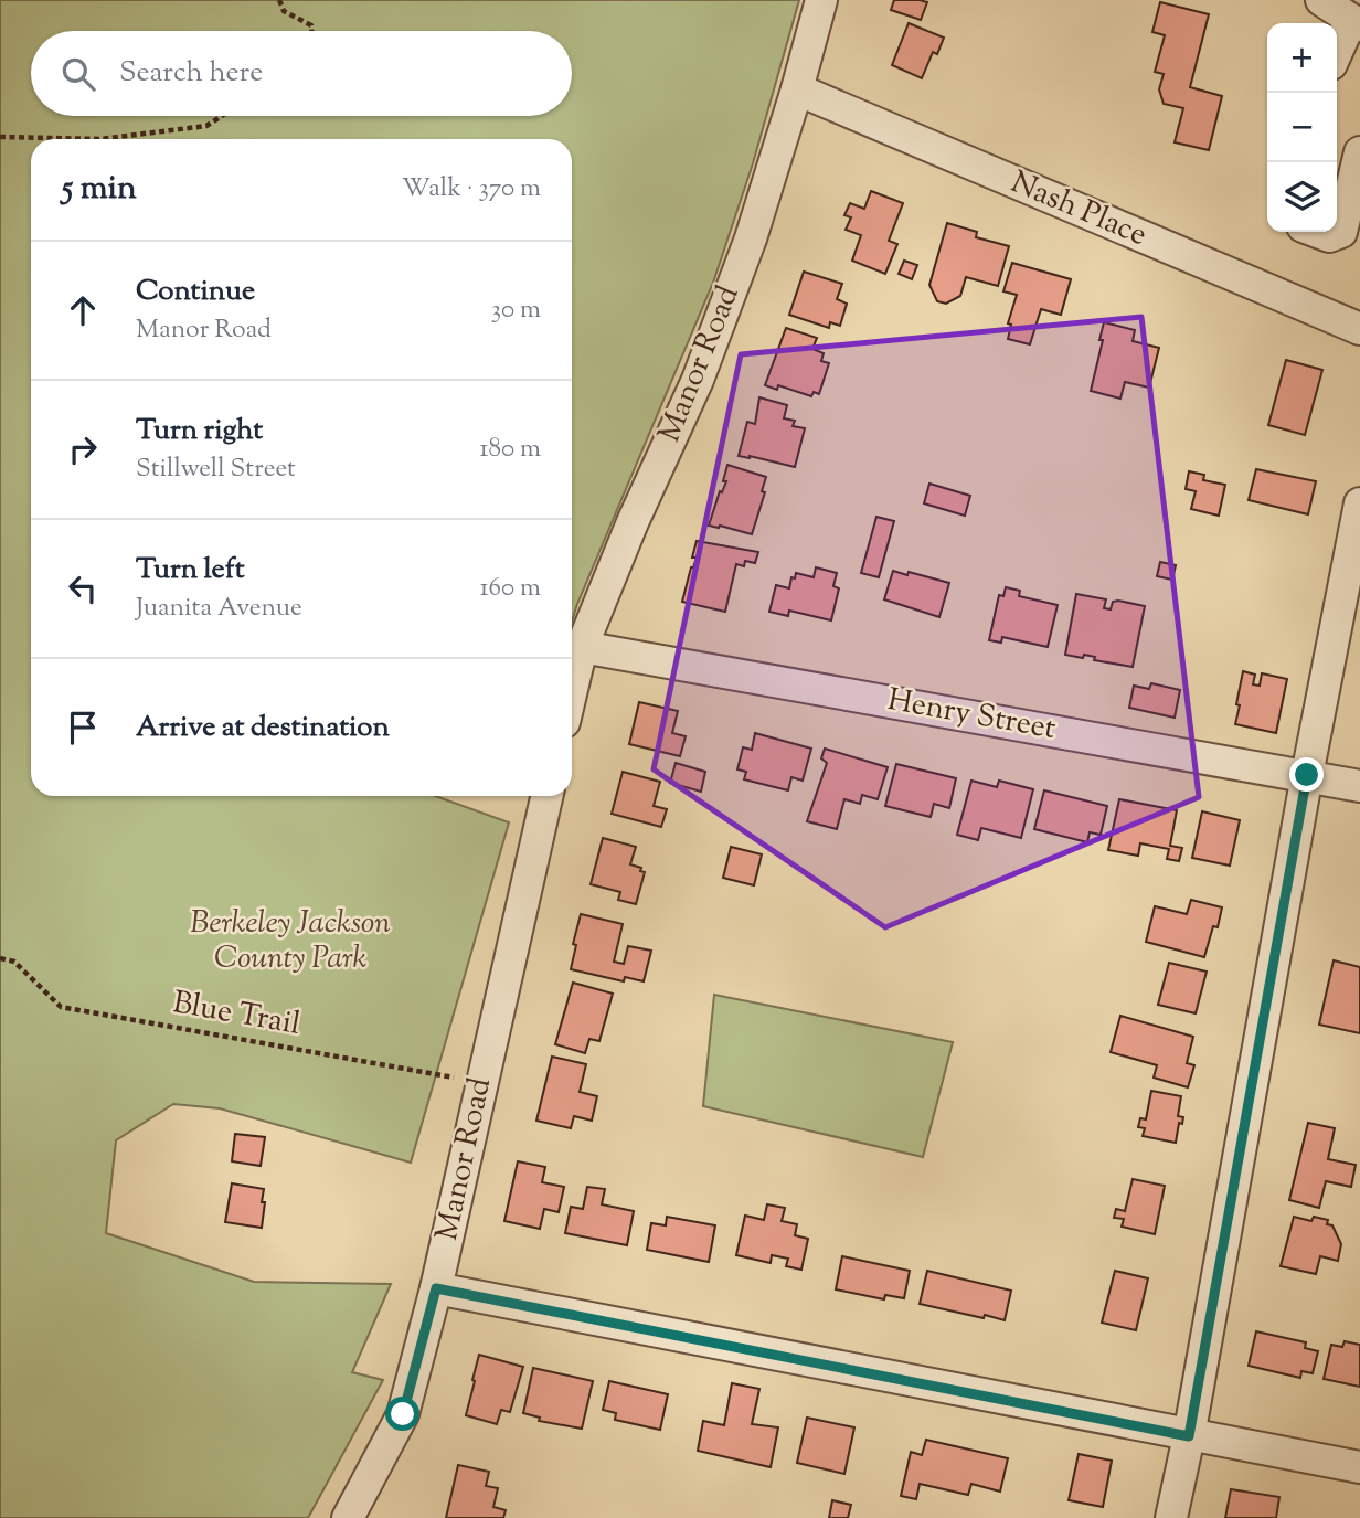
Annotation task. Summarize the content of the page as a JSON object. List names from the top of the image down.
{
  "streets": {
    "street": ["Nash Place", "Manor Road", "Henry Street"],
    "path": ["Blue Trail"]
  },
  "crossings": [
    ["Nash Place", "Manor Road"],
    ["Manor Road", "Henry Street"],
    ["Manor Road", "Blue Trail"]
  ],
  "parks": ["Berkeley Jackson County Park"],
  "page": {
    "map_buttons": ["+", "−"],
    "search": "Search here",
    "heading": ["5 min", "Walk · 370 m"],
    "list": [
      ["Continue", "Manor Road", "30 m"],
      ["Turn right", "Stillwell Street", "180 m"],
      ["Turn left", "Juanita Avenue", "160 m"],
      "Arrive at destination"
    ]
  }
}
